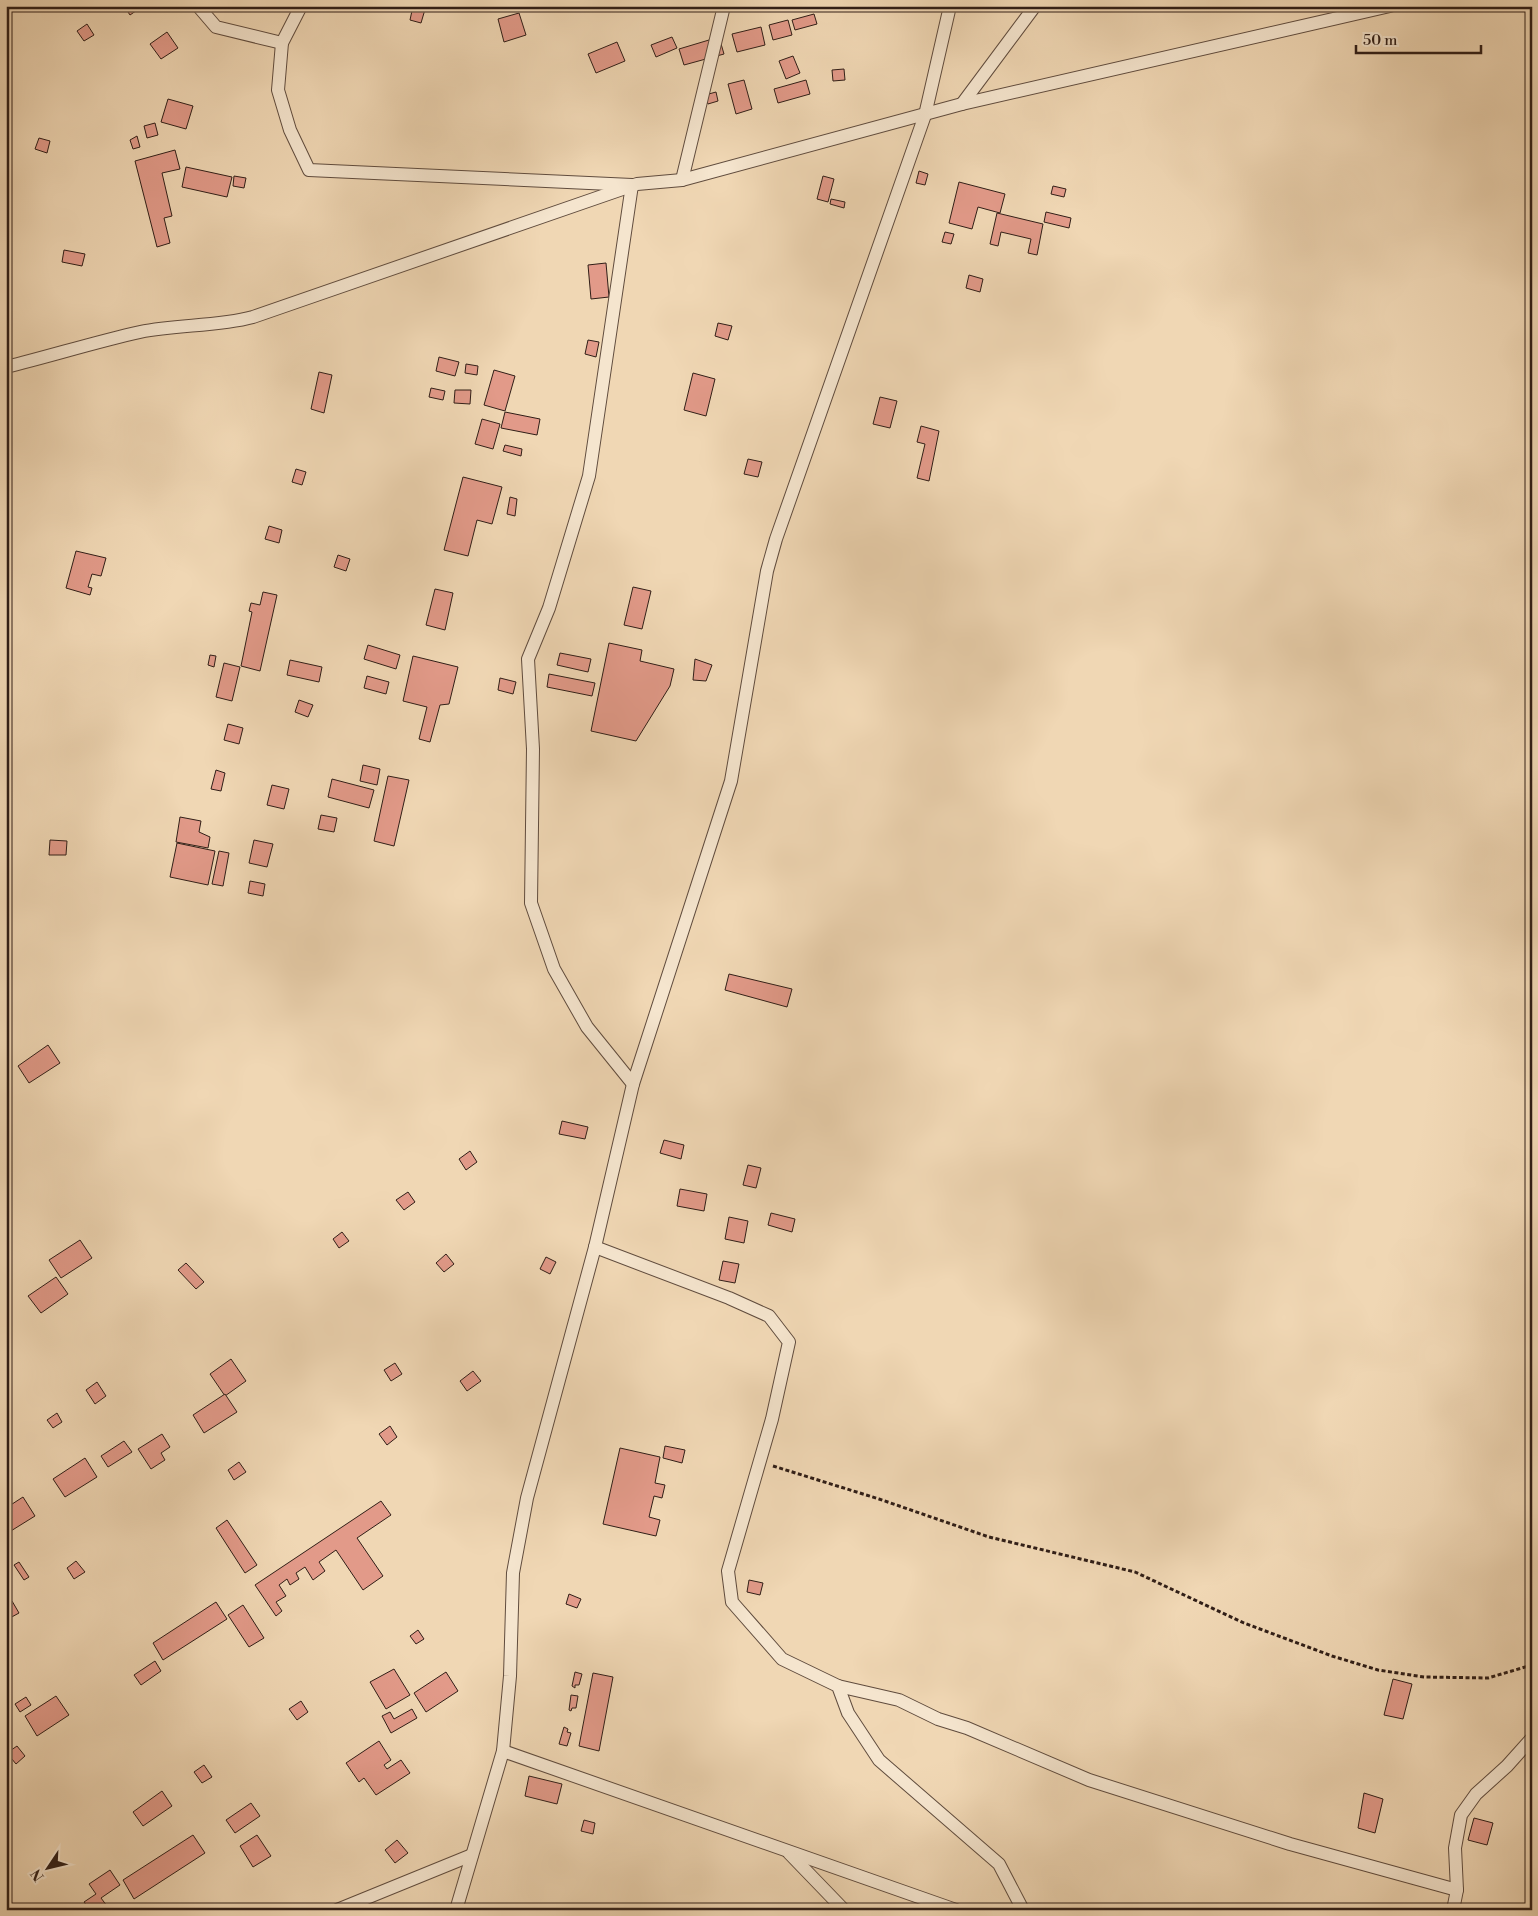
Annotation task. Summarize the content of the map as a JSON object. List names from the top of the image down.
{
  "scale_bar": "50 m",
  "north": "bottom left"
}
